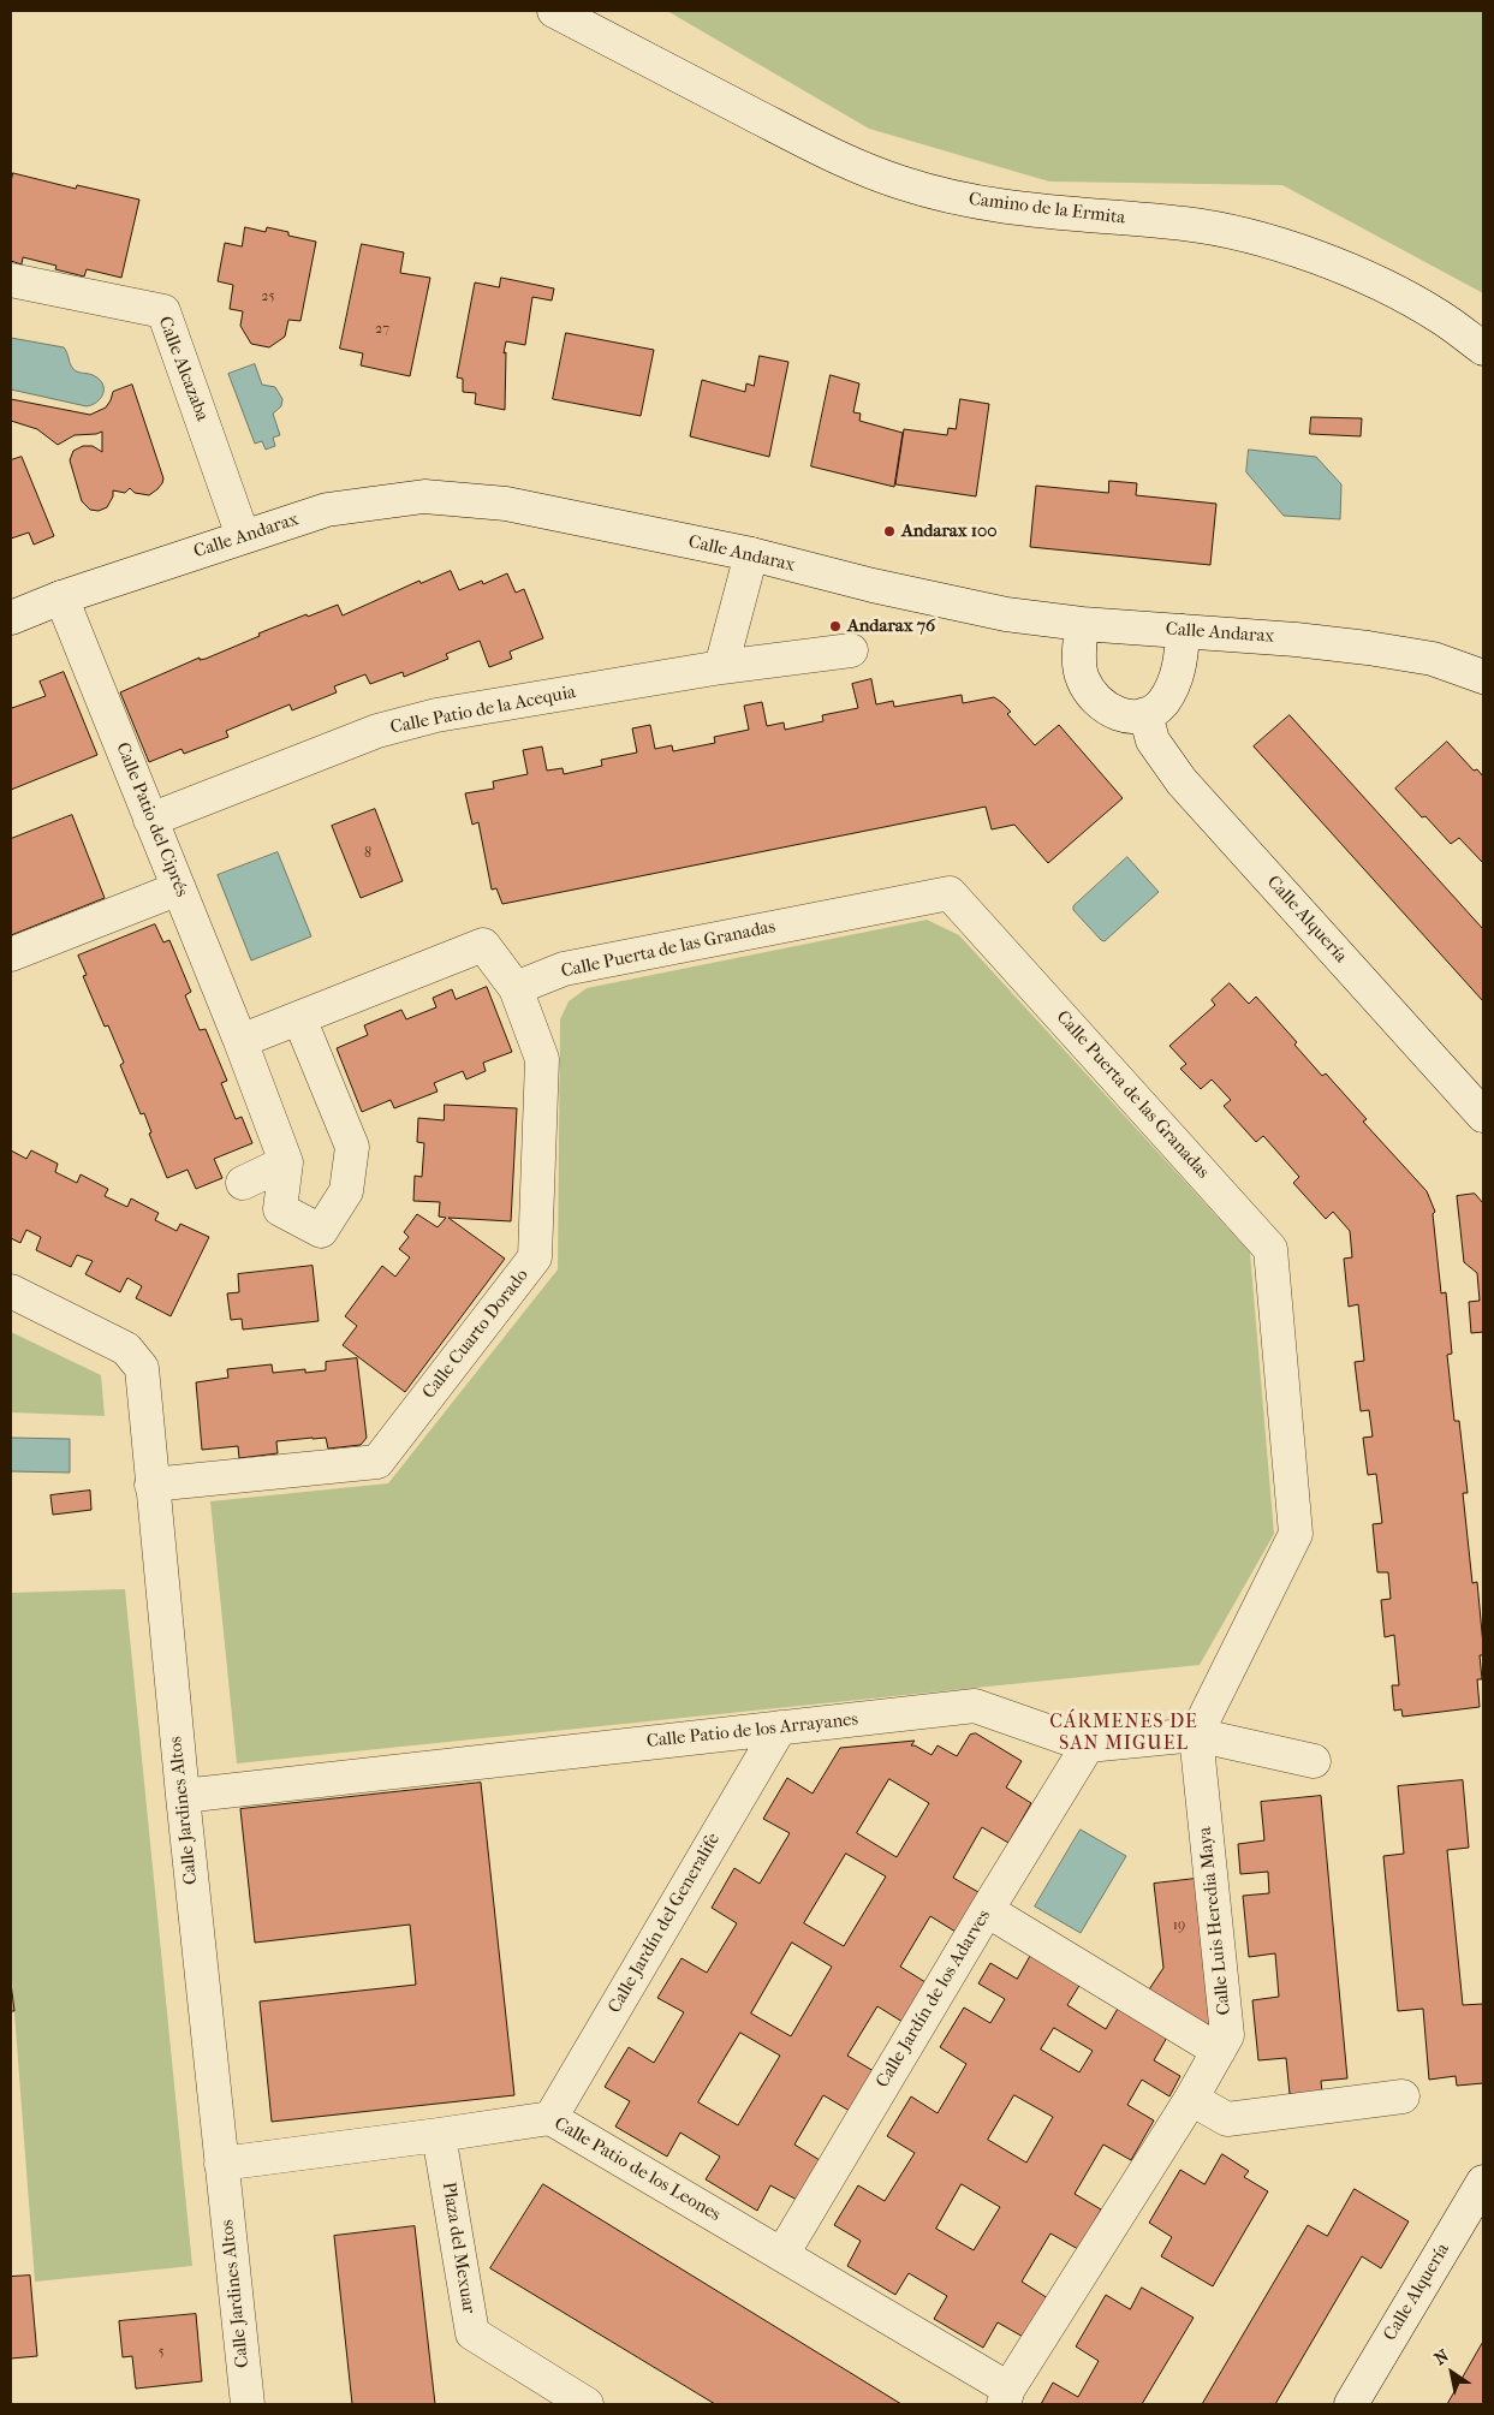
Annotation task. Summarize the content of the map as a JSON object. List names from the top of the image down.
{
  "streets": {
    "street": [
      "Camino de la Ermita",
      "Calle Alcazaba",
      "Calle Andarax",
      "Calle Patio de la Acequia",
      "Calle Patio del Ciprés",
      "Calle Alquería",
      "Calle Puerta de las Granadas",
      "Calle Cuarto Dorado",
      "Calle Patio de los Arrayanes",
      "Calle Jardines Altos",
      "Calle Luis Heredia Maya",
      "Calle Jardín del Generalife",
      "Calle Jardín de los Adarves",
      "Calle Patio de los Leones",
      "Plaza del Mexuar"
    ]
  },
  "crossings": [
    ["Calle Alcazaba", "Calle Andarax"],
    ["Calle Andarax", "Calle Patio del Ciprés"],
    ["Calle Patio de la Acequia", "Calle Patio del Ciprés"],
    ["Calle Patio del Ciprés", "Calle Cuarto Dorado"],
    ["Calle Puerta de las Granadas", "Calle Cuarto Dorado"],
    ["Calle Puerta de las Granadas", "Calle Patio de los Arrayanes"],
    ["Calle Puerta de las Granadas", "Calle Luis Heredia Maya"],
    ["Calle Cuarto Dorado", "Calle Jardines Altos"],
    ["Calle Patio de los Arrayanes", "Calle Jardines Altos"],
    ["Calle Patio de los Arrayanes", "Calle Luis Heredia Maya"],
    ["Calle Patio de los Arrayanes", "Calle Jardín del Generalife"],
    ["Calle Patio de los Arrayanes", "Calle Jardín de los Adarves"],
    ["Calle Jardines Altos", "Calle Patio de los Leones"],
    ["Calle Luis Heredia Maya", "Calle Patio de los Leones"],
    ["Calle Jardín del Generalife", "Calle Patio de los Leones"],
    ["Calle Jardín de los Adarves", "Calle Patio de los Leones"],
    ["Calle Patio de los Leones", "Plaza del Mexuar"]
  ],
  "districts": ["CÁRMENES DE SAN MIGUEL"],
  "places": ["Andarax 100", "Andarax 76"],
  "house_numbers": [
    "25",
    "27",
    "8",
    "19",
    "5"
  ],
  "north": "top left"
}
